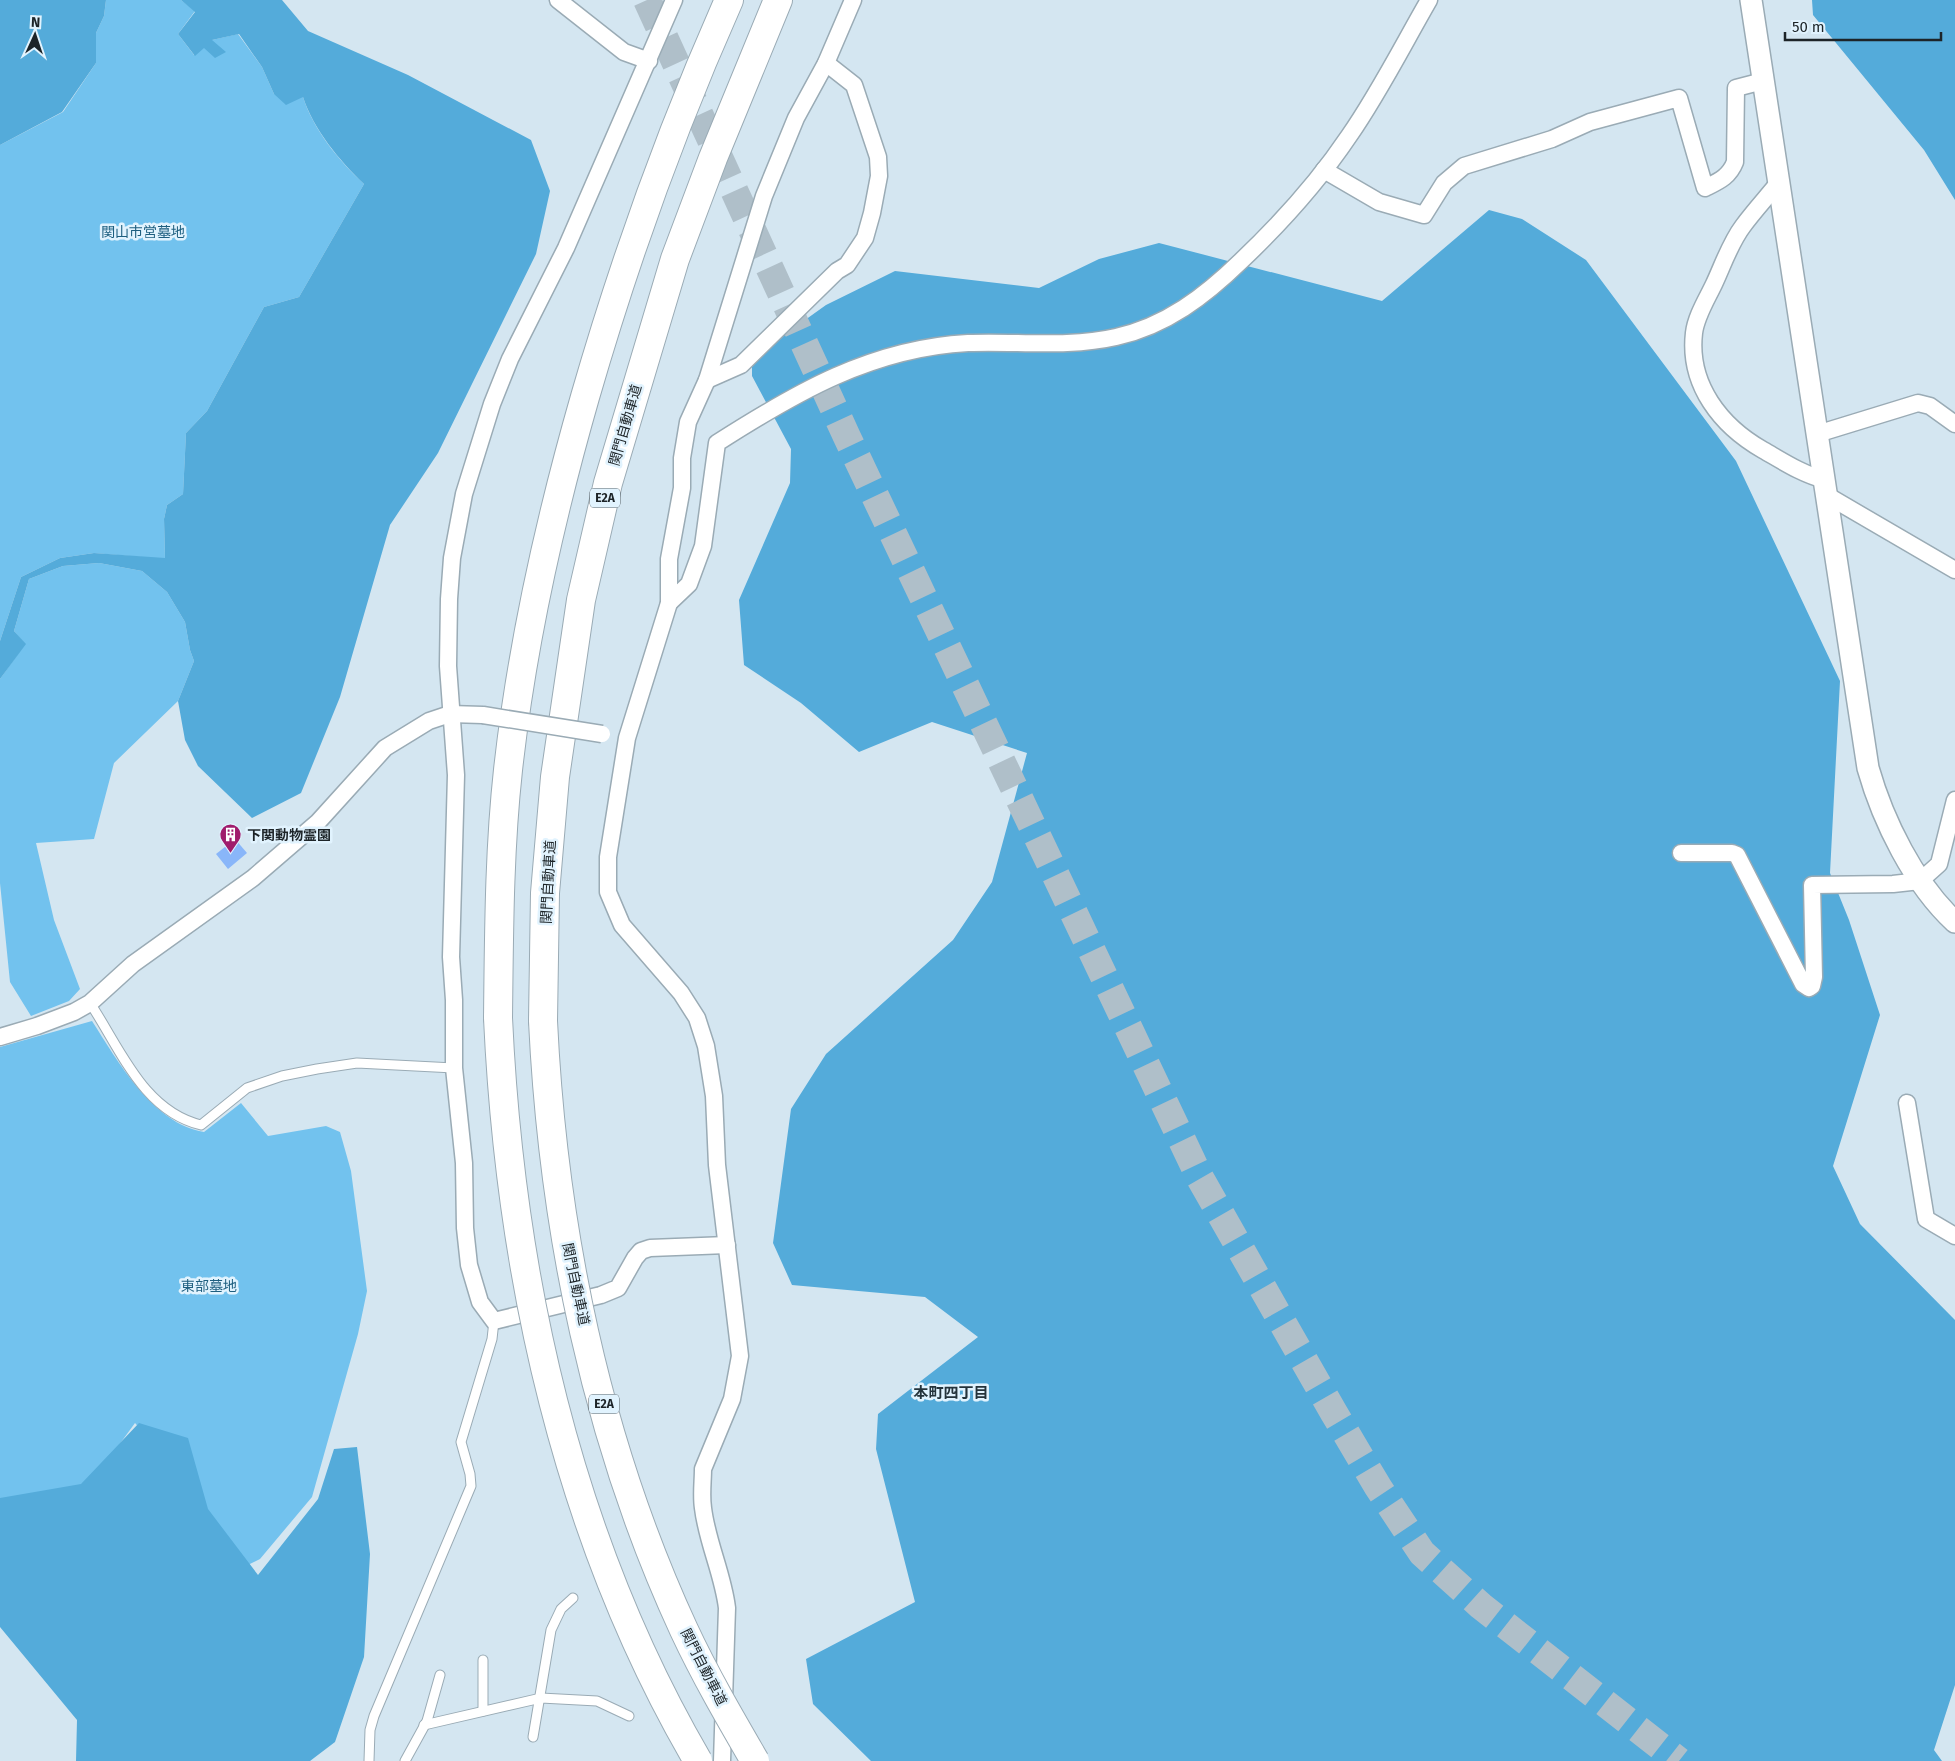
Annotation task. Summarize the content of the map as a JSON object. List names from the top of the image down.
{
  "streets": {
    "highway": ["関門自動車道", "E2A"]
  },
  "districts": ["本町四丁目"],
  "parks": ["関山市営墓地", "東部墓地"],
  "places": {
    "building": ["下関動物霊園"]
  },
  "scale_bar": "50 m",
  "north": "top"
}
